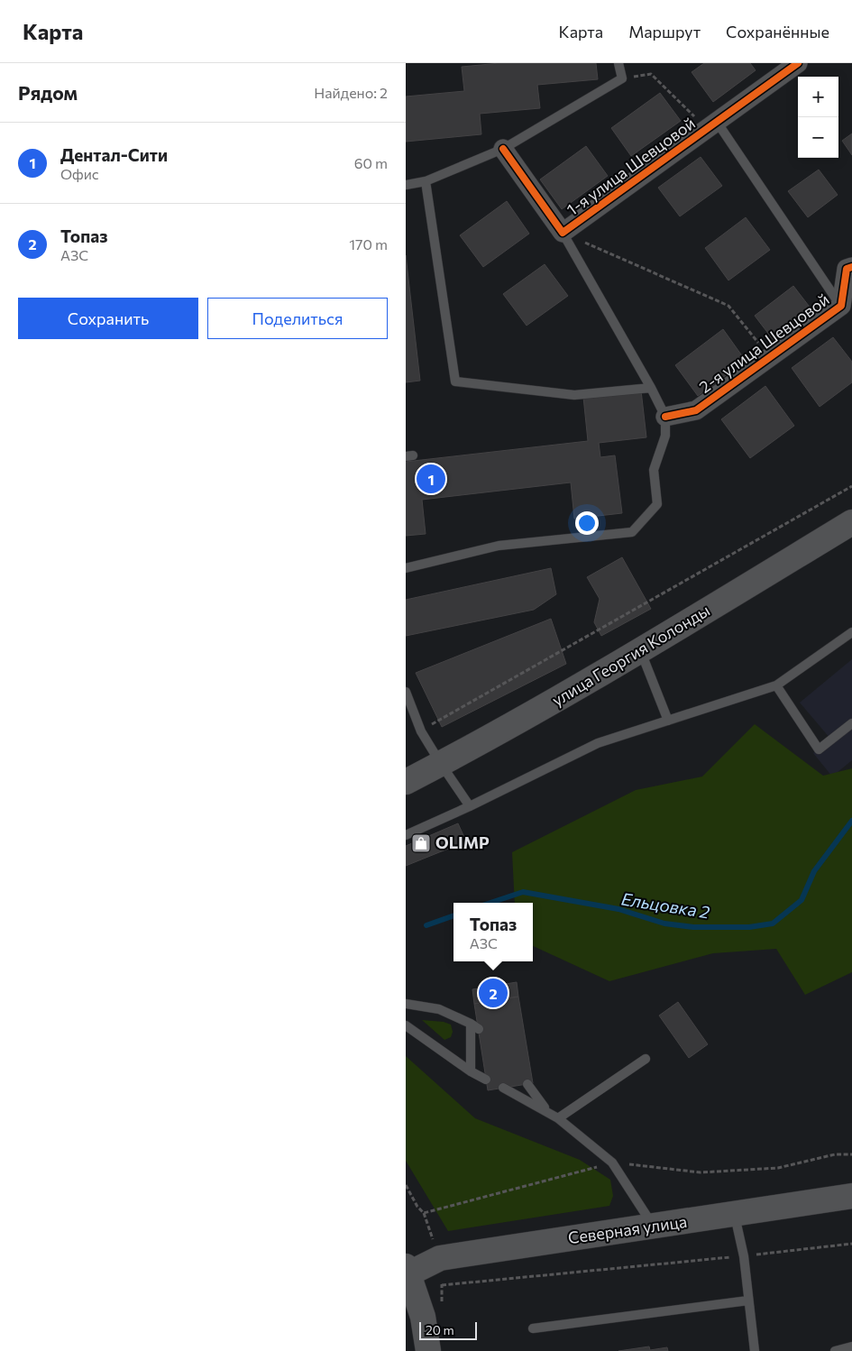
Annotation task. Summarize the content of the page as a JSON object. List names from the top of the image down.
{
  "streets": {
    "main road": ["улица Георгия Колонды", "Северная улица"],
    "street": ["1-я улица Шевцовой", "2-я улица Шевцовой"]
  },
  "water": ["Ельцовка 2"],
  "places": {
    "shop": ["OLIMP"]
  },
  "scale_bar": "20 m",
  "page": {
    "header": "Карта",
    "nav": ["Карта", "Маршрут", "Сохранённые"],
    "heading": ["Рядом", "Найдено: 2"],
    "map_buttons": ["+", "−"],
    "list": [
      {
        "mark": "1",
        "name": "Дентал-Сити",
        "note": "Офис",
        "value": "60 m"
      },
      {
        "mark": "2",
        "name": "Топаз",
        "note": "АЗС",
        "value": "170 m"
      }
    ],
    "buttons": ["Сохранить", "Поделиться"],
    "pins": ["1", "2"],
    "popup": ["Топаз", "АЗС"],
    "scale": "20 m"
  }
}
